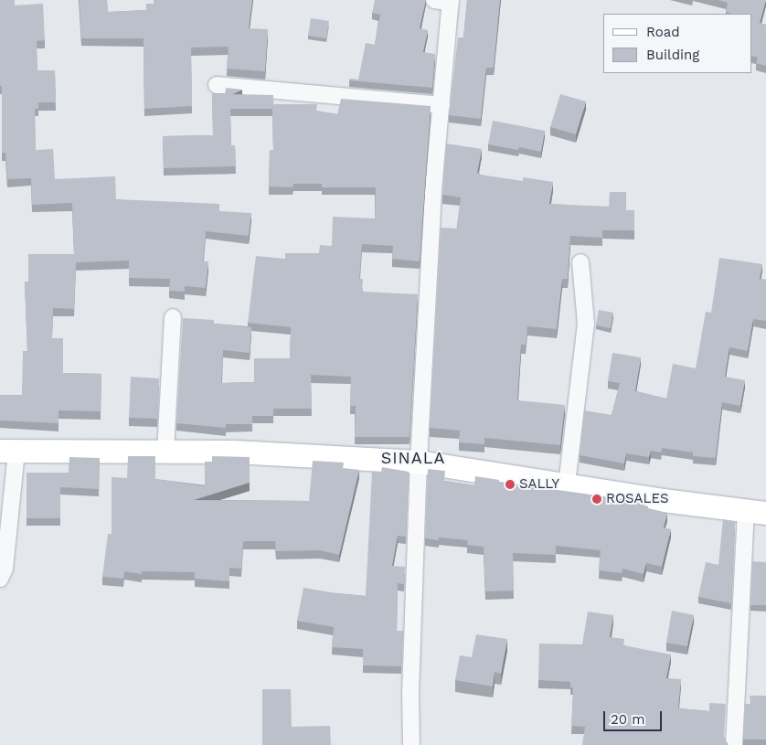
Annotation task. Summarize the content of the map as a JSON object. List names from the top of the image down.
{
  "districts": ["SINALA"],
  "places": ["SALLY", "ROSALES"],
  "legend": ["Road", "Building"],
  "scale_bar": "20 m"
}
